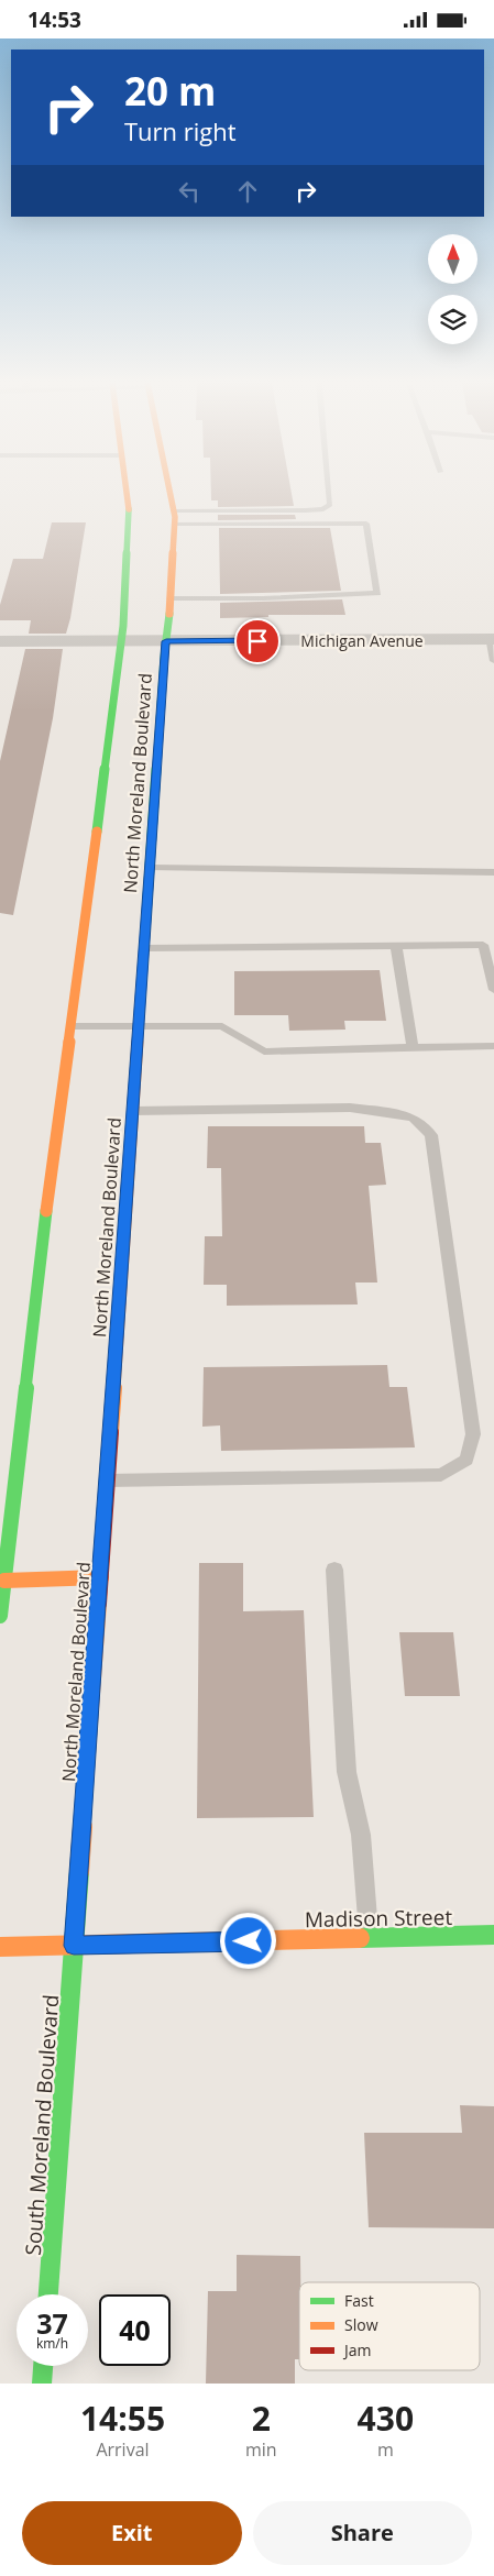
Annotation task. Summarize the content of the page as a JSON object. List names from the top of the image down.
{
  "streets": {
    "street": [
      "Michigan Avenue",
      "North Moreland Boulevard",
      "Madison Street",
      "South Moreland Boulevard"
    ]
  },
  "crossings": [
    ["Michigan Avenue", "North Moreland Boulevard"],
    ["North Moreland Boulevard", "Madison Street"],
    ["North Moreland Boulevard", "South Moreland Boulevard"],
    ["Madison Street", "South Moreland Boulevard"]
  ],
  "legend": ["Fast", "Slow", "Jam"],
  "north": "top",
  "page": {
    "status": "14:53",
    "turn": ["20 m", "Turn right"],
    "speed": "37 km/h",
    "limit": "40",
    "eta": [
      "14:55",
      "Arrival",
      "2",
      "min",
      "430",
      "m"
    ],
    "buttons": ["Exit", "Share"]
  }
}
